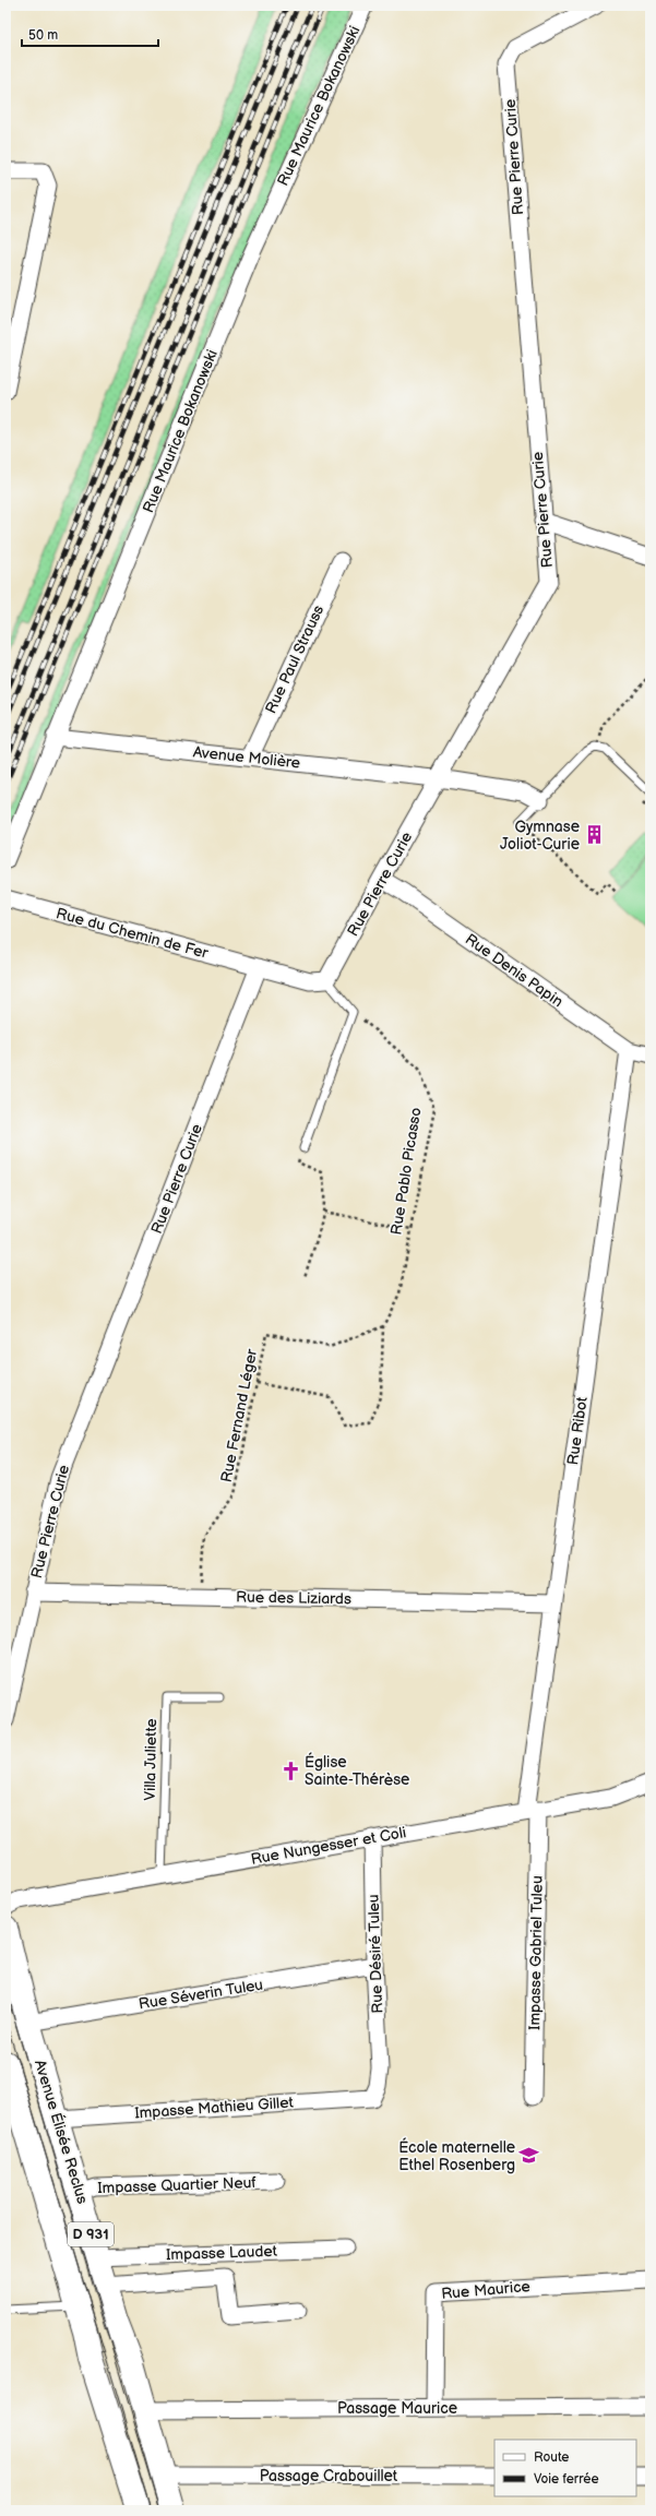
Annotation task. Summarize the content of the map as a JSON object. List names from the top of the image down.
{
  "streets": {
    "main road": ["Avenue Élisée Reclus", "D 931"],
    "street": [
      "Rue Maurice Bokanowski",
      "Rue Pierre Curie",
      "Rue Paul Strauss",
      "Avenue Molière",
      "Rue du Chemin de Fer",
      "Rue Denis Papin",
      "Rue Ribot",
      "Rue des Liziards",
      "Rue Nungesser et Coli",
      "Impasse Gabriel Tuleu",
      "Rue Désiré Tuleu",
      "Rue Séverin Tuleu",
      "Impasse Mathieu Gillet",
      "Impasse Quartier Neuf",
      "Impasse Laudet",
      "Rue Maurice",
      "Passage Maurice",
      "Passage Crabouillet"
    ],
    "lane": ["Villa Juliette"],
    "path": ["Rue Pablo Picasso", "Rue Fernand Léger"]
  },
  "crossings": [
    ["Rue Maurice Bokanowski", "Avenue Molière"],
    ["Rue Pierre Curie", "Avenue Molière"],
    ["Rue Pierre Curie", "Rue du Chemin de Fer"],
    ["Rue Pierre Curie", "Rue Denis Papin"],
    ["Rue Pierre Curie", "Rue des Liziards"],
    ["Rue Paul Strauss", "Avenue Molière"],
    ["Rue Denis Papin", "Rue Ribot"],
    ["Rue Pablo Picasso", "Rue Fernand Léger"],
    ["Rue Fernand Léger", "Rue des Liziards"],
    ["Rue Ribot", "Rue des Liziards"],
    ["Rue Ribot", "Rue Nungesser et Coli"],
    ["Rue Ribot", "Impasse Gabriel Tuleu"],
    ["Villa Juliette", "Rue Nungesser et Coli"],
    ["Rue Nungesser et Coli", "Impasse Gabriel Tuleu"],
    ["Rue Nungesser et Coli", "Rue Désiré Tuleu"],
    ["Rue Désiré Tuleu", "Rue Séverin Tuleu"],
    ["Rue Désiré Tuleu", "Impasse Mathieu Gillet"],
    ["Rue Séverin Tuleu", "Avenue Élisée Reclus"],
    ["Impasse Mathieu Gillet", "Avenue Élisée Reclus"],
    ["Avenue Élisée Reclus", "Impasse Quartier Neuf"],
    ["Avenue Élisée Reclus", "Impasse Laudet"],
    ["Avenue Élisée Reclus", "Passage Maurice"],
    ["Avenue Élisée Reclus", "Passage Crabouillet"],
    ["Rue Maurice", "Passage Maurice"]
  ],
  "places": {
    "building": ["Gymnase Joliot-Curie"],
    "church": ["Église Sainte-Thérèse"],
    "school or university": ["École maternelle Ethel Rosenberg"]
  },
  "legend": ["Route", "Voie ferrée"],
  "scale_bar": "50 m"
}
